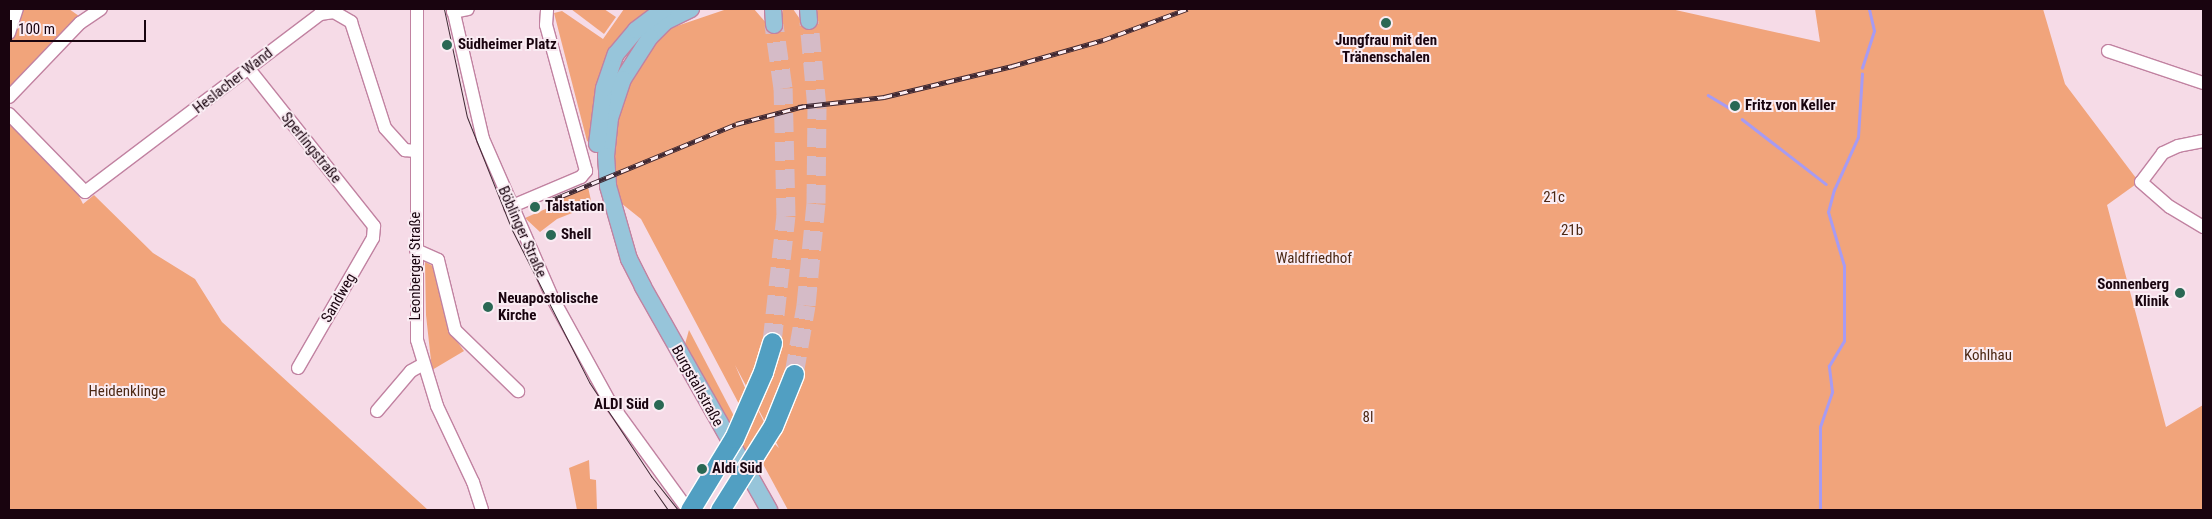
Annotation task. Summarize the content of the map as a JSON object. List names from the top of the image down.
{
  "streets": {
    "main road": ["Burgstallstraße"],
    "street": [
      "Heslacher Wand",
      "Sperlingstraße",
      "Böblinger Straße",
      "Leonberger Straße",
      "Sandweg"
    ]
  },
  "crossings": [
    ["Heslacher Wand", "Sperlingstraße"],
    ["Heslacher Wand", "Leonberger Straße"],
    ["Sperlingstraße", "Sandweg"]
  ],
  "parks": [
    "21c",
    "21b",
    "Waldfriedhof",
    "Kohlhau",
    "Heidenklinge",
    "8l"
  ],
  "places": [
    "Jungfrau mit den Tränenschalen",
    "Südheimer Platz",
    "Fritz von Keller",
    "Talstation",
    "Shell",
    "Sonnenberg Klinik",
    "Neuapostolische Kirche",
    "ALDI Süd",
    "Aldi Süd"
  ],
  "scale_bar": "100 m"
}
